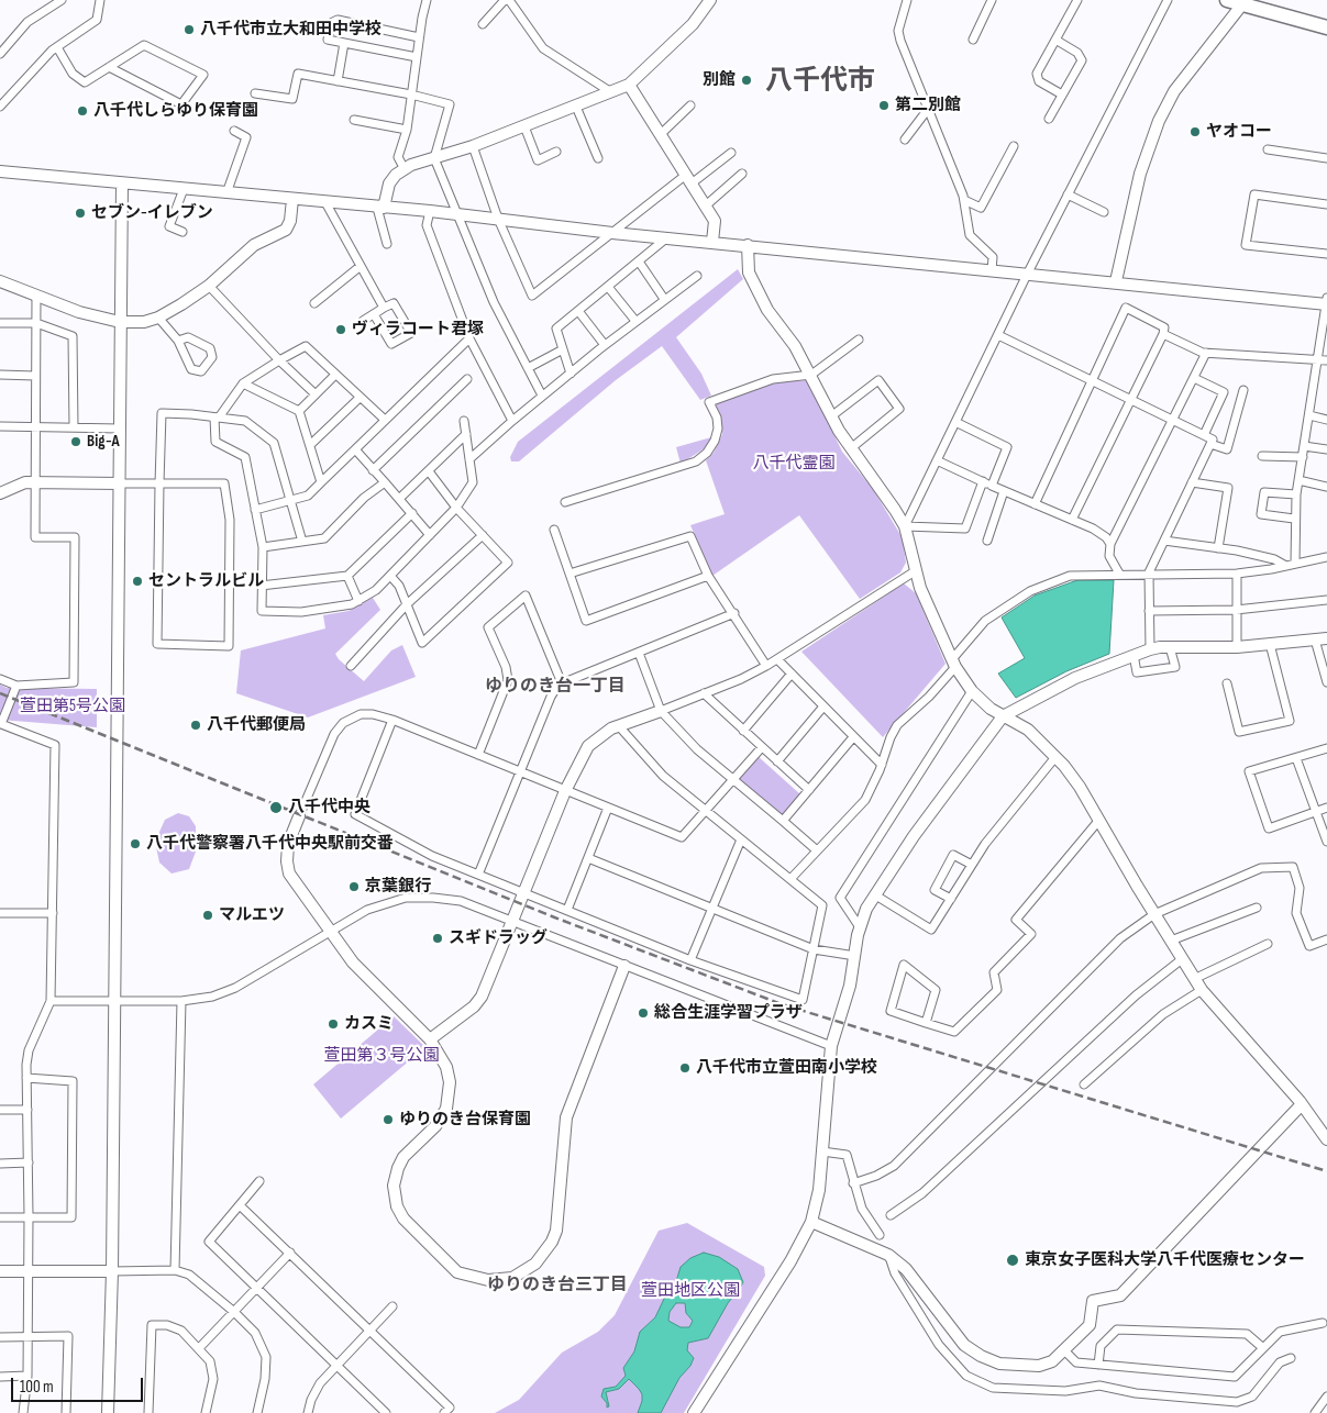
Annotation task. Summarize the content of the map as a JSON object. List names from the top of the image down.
{
  "districts": ["八千代市", "ゆりのき台一丁目", "ゆりのき台三丁目"],
  "parks": [
    "八千代霊園",
    "萱田第5号公園",
    "萱田第３号公園",
    "萱田地区公園"
  ],
  "places": [
    "八千代市立大和田中学校",
    "別館",
    "第二別館",
    "八千代しらゆり保育園",
    "ヤオコー",
    "セブン-イレブン",
    "ヴィラコート君塚",
    "Big-A",
    "セントラルビル",
    "八千代郵便局",
    "八千代中央",
    "八千代警察署八千代中央駅前交番",
    "京葉銀行",
    "マルエツ",
    "スギドラッグ",
    "総合生涯学習プラザ",
    "カスミ",
    "八千代市立萱田南小学校",
    "ゆりのき台保育園",
    "東京女子医科大学八千代医療センター"
  ],
  "scale_bar": "100 m"
}
